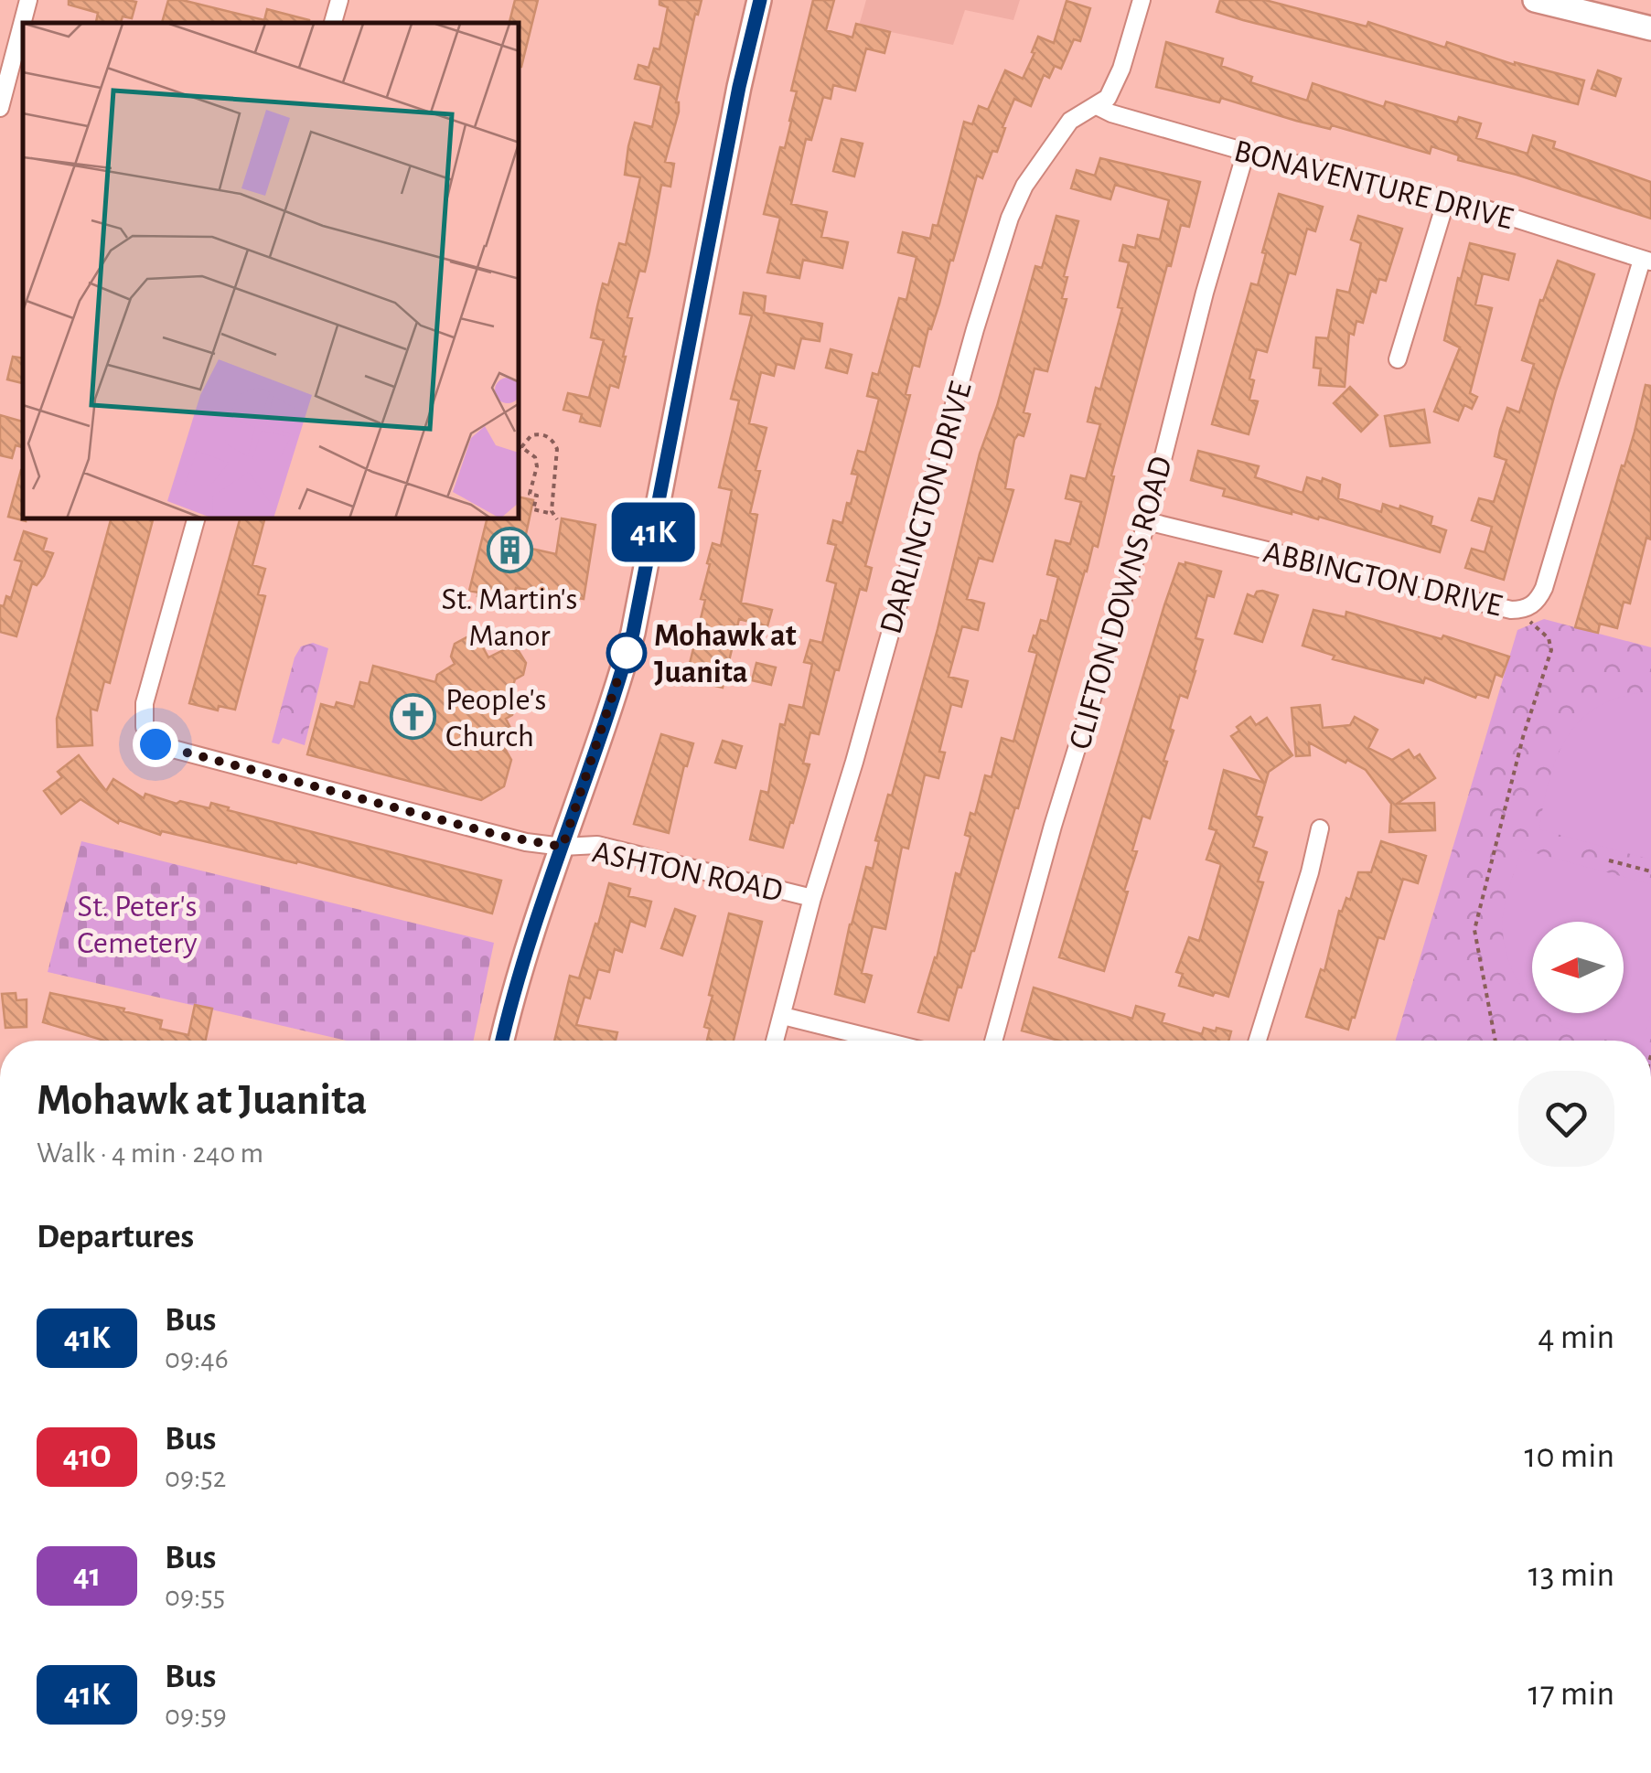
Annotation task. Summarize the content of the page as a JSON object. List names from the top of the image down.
{
  "streets": {
    "street": [
      "BONAVENTURE DRIVE",
      "DARLINGTON DRIVE",
      "ABBINGTON DRIVE",
      "CLIFTON DOWNS ROAD",
      "ASHTON ROAD"
    ]
  },
  "crossings": [
    ["BONAVENTURE DRIVE", "DARLINGTON DRIVE"],
    ["BONAVENTURE DRIVE", "ABBINGTON DRIVE"],
    ["BONAVENTURE DRIVE", "CLIFTON DOWNS ROAD"],
    ["DARLINGTON DRIVE", "ASHTON ROAD"],
    ["ABBINGTON DRIVE", "CLIFTON DOWNS ROAD"]
  ],
  "parks": ["St. Peter's Cemetery"],
  "places": {
    "building": ["St. Martin's Manor"],
    "other": ["Mohawk at Juanita"],
    "church": ["People's Church"]
  },
  "lines": ["bus line 41K"],
  "north": "left",
  "page": {
    "on_map": "41K",
    "heading": [
      ["Mohawk at Juanita", "Walk · 4 min · 240 m"],
      "Departures"
    ],
    "list": [
      {
        "mark": "41K",
        "name": "Bus",
        "note": "09:46",
        "value": "4 min"
      },
      {
        "mark": "41O",
        "name": "Bus",
        "note": "09:52",
        "value": "10 min"
      },
      {
        "mark": "41",
        "name": "Bus",
        "note": "09:55",
        "value": "13 min"
      },
      {
        "mark": "41K",
        "name": "Bus",
        "note": "09:59",
        "value": "17 min"
      }
    ]
  }
}
